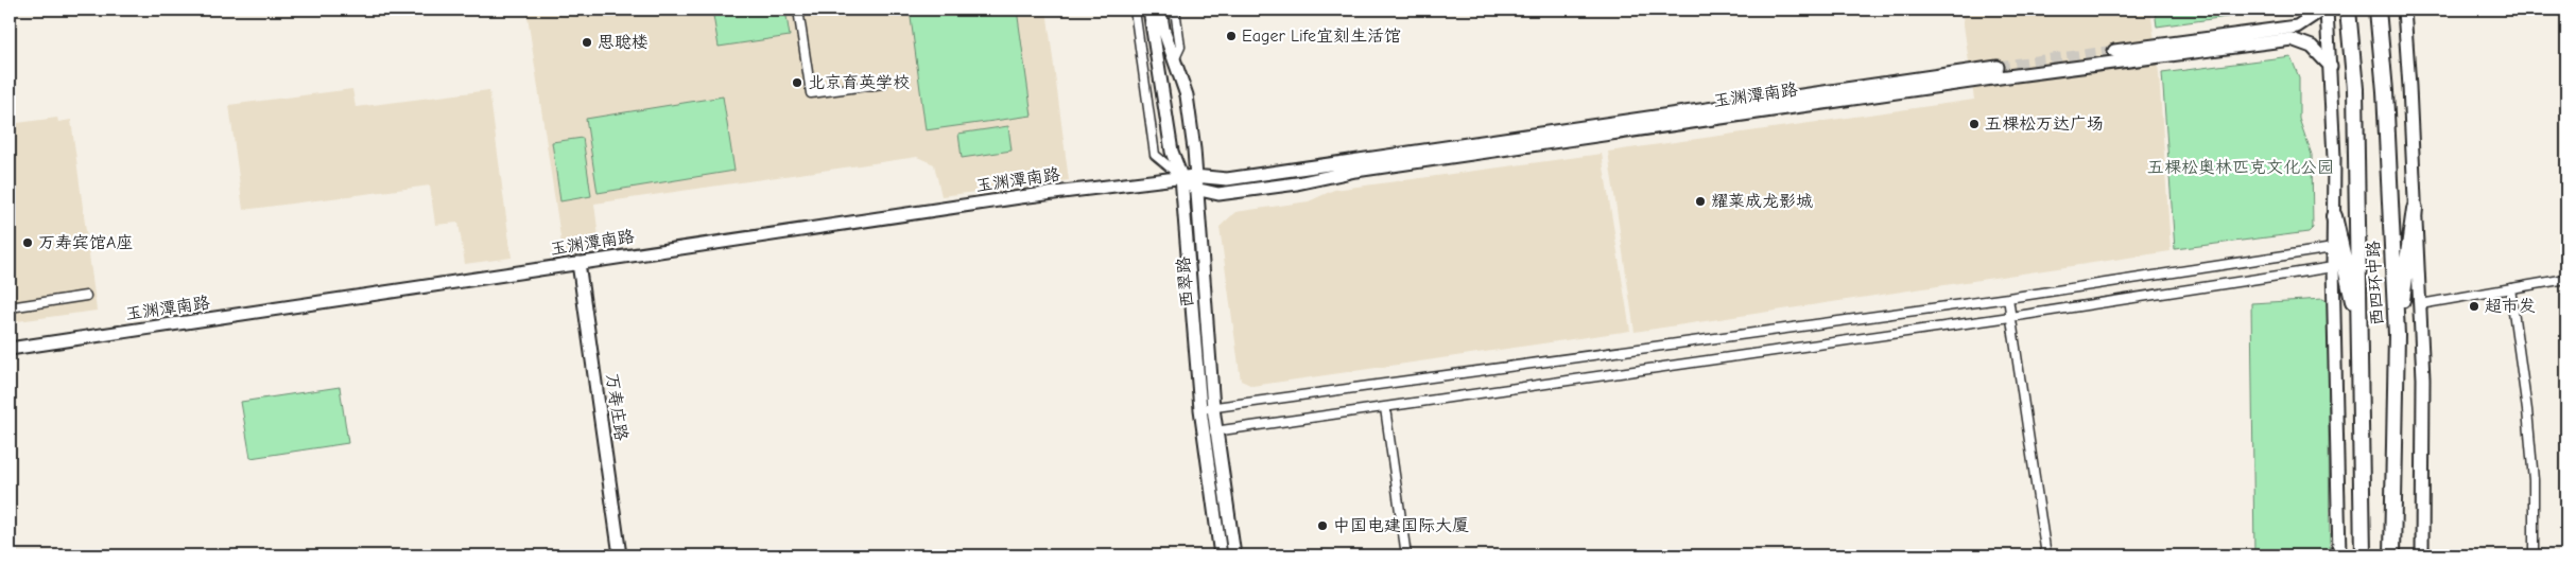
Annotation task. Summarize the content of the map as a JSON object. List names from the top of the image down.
{
  "streets": {
    "highway": ["西四环中路"],
    "street": ["玉渊潭南路", "西翠路", "万寿庄路"]
  },
  "crossings": [
    ["玉渊潭南路", "西翠路"],
    ["玉渊潭南路", "万寿庄路"]
  ],
  "parks": ["五棵松奥林匹克文化公园"],
  "places": [
    "Eager Life宜刻生活馆",
    "思聪楼",
    "北京育英学校",
    "五棵松万达广场",
    "耀莱成龙影城",
    "万寿宾馆A座",
    "超市发",
    "中国电建国际大厦"
  ]
}
